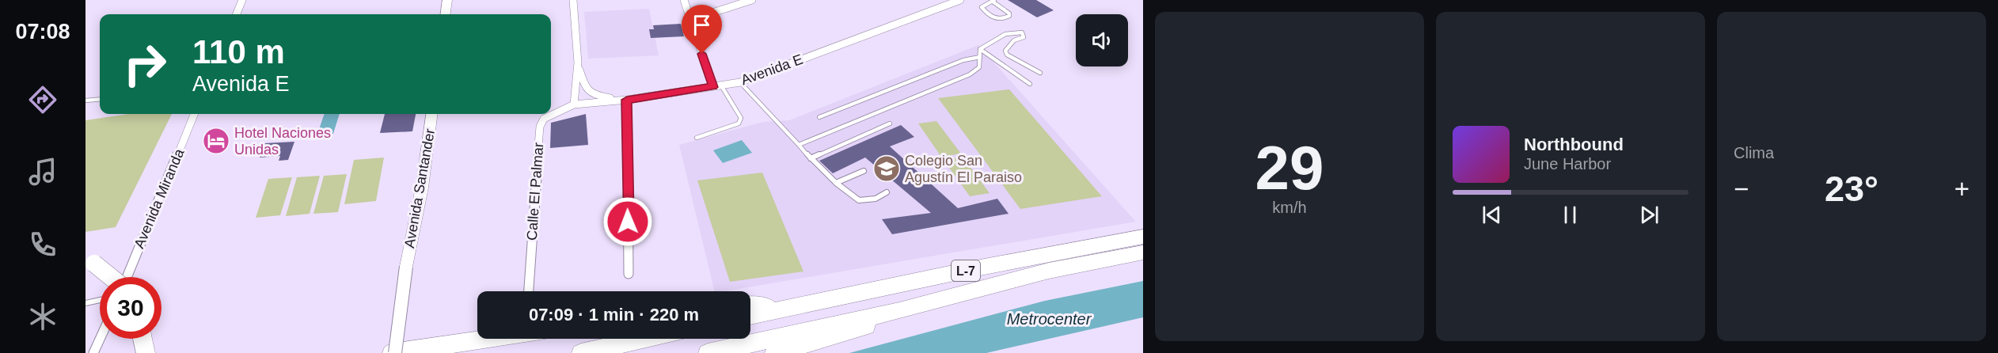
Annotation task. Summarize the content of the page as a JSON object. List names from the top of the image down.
{
  "streets": {
    "highway": ["L-7"],
    "street": [
      "Avenida E",
      "Avenida Santander",
      "Calle El Palmar",
      "Avenida Miranda"
    ]
  },
  "crossings": [
    ["Avenida E", "Calle El Palmar"]
  ],
  "water": ["Metrocenter"],
  "places": {
    "hotel": ["Hotel Naciones Unidas"],
    "school or university": ["Colegio San Agustín El Paraiso"]
  },
  "page": {
    "tabs": "07:08",
    "tile": [
      ["29", "km/h"],
      "Clima"
    ],
    "turn": ["110 m", "Avenida E"],
    "song": ["Northbound", "June Harbor"],
    "heat": ["−", "23°", "+"],
    "limit": "30",
    "trip": "07:09 · 1 min · 220 m"
  }
}
